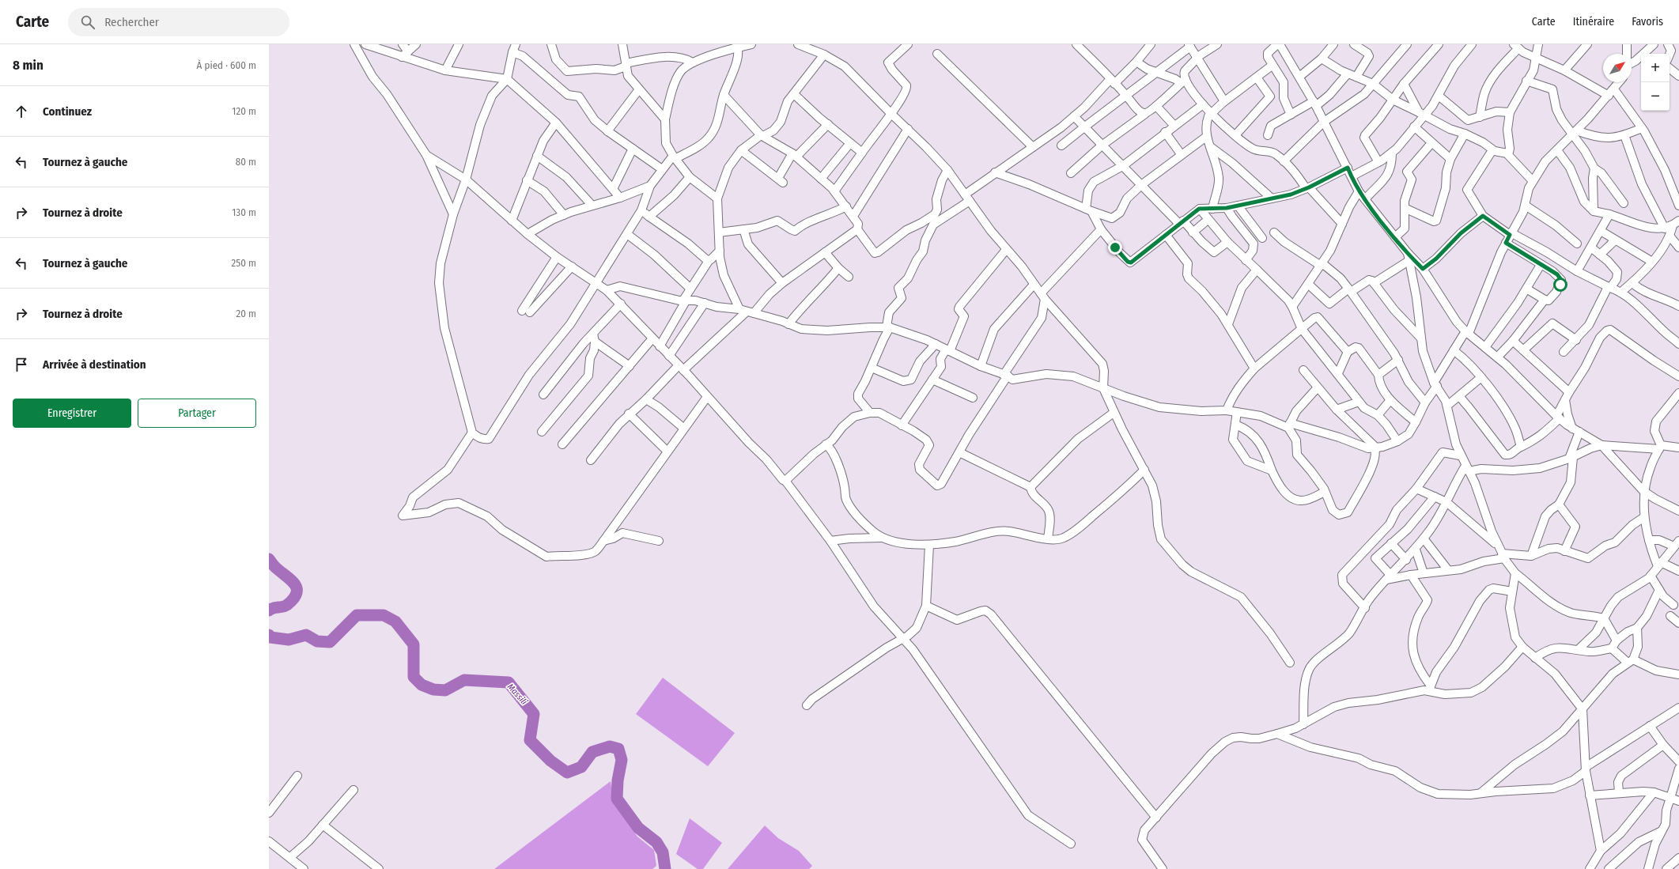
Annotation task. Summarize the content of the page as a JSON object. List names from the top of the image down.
{
  "water": ["Massili"],
  "north": "top right",
  "page": {
    "header": "Carte",
    "search": "Rechercher",
    "nav": ["Carte", "Itinéraire", "Favoris"],
    "heading": ["8 min", "À pied · 600 m"],
    "map_buttons": ["+", "−"],
    "list": [
      ["Continuez", "120 m"],
      ["Tournez à gauche", "80 m"],
      ["Tournez à droite", "130 m"],
      ["Tournez à gauche", "250 m"],
      ["Tournez à droite", "20 m"],
      "Arrivée à destination"
    ],
    "buttons": ["Enregistrer", "Partager"]
  }
}
